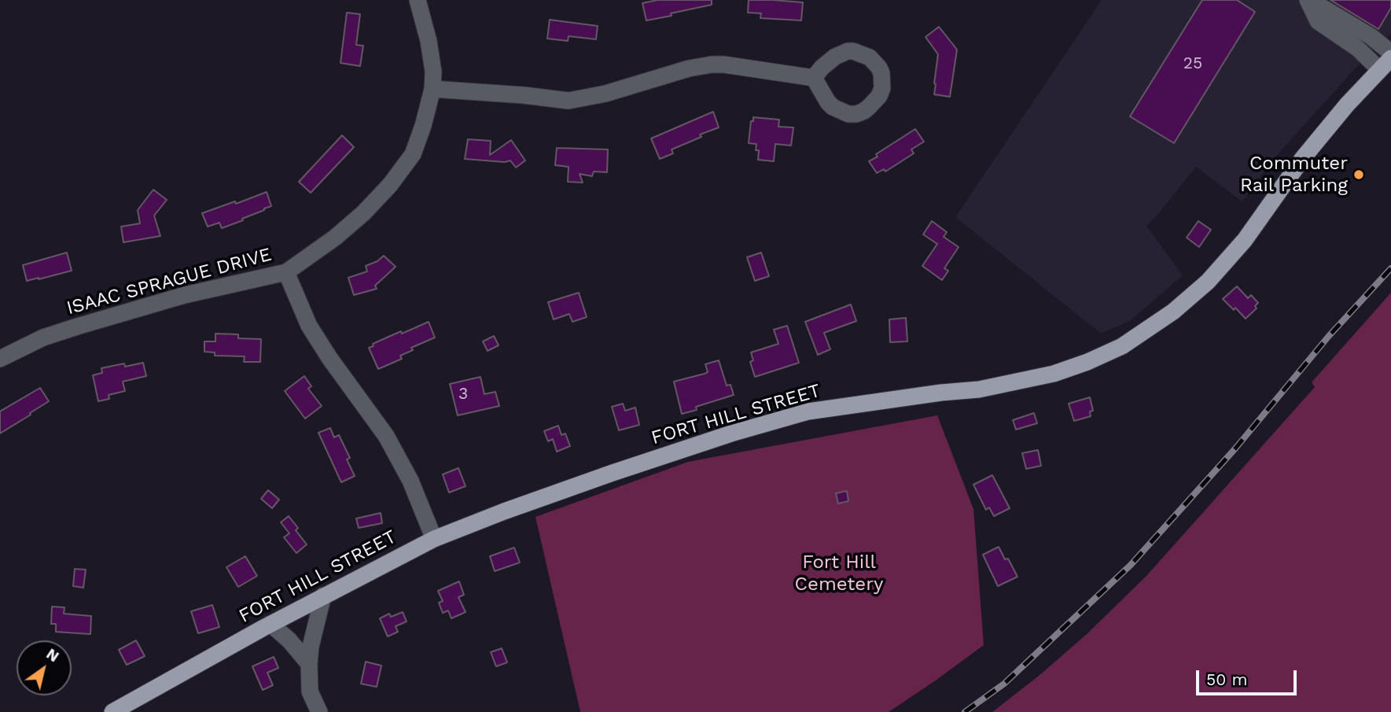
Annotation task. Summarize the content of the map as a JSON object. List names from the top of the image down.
{
  "streets": {
    "main road": ["FORT HILL STREET"],
    "street": ["ISAAC SPRAGUE DRIVE"]
  },
  "parks": ["Fort Hill Cemetery"],
  "places": ["Commuter Rail Parking"],
  "house_numbers": ["25", "3"],
  "scale_bar": "50 m",
  "north": "top right"
}
